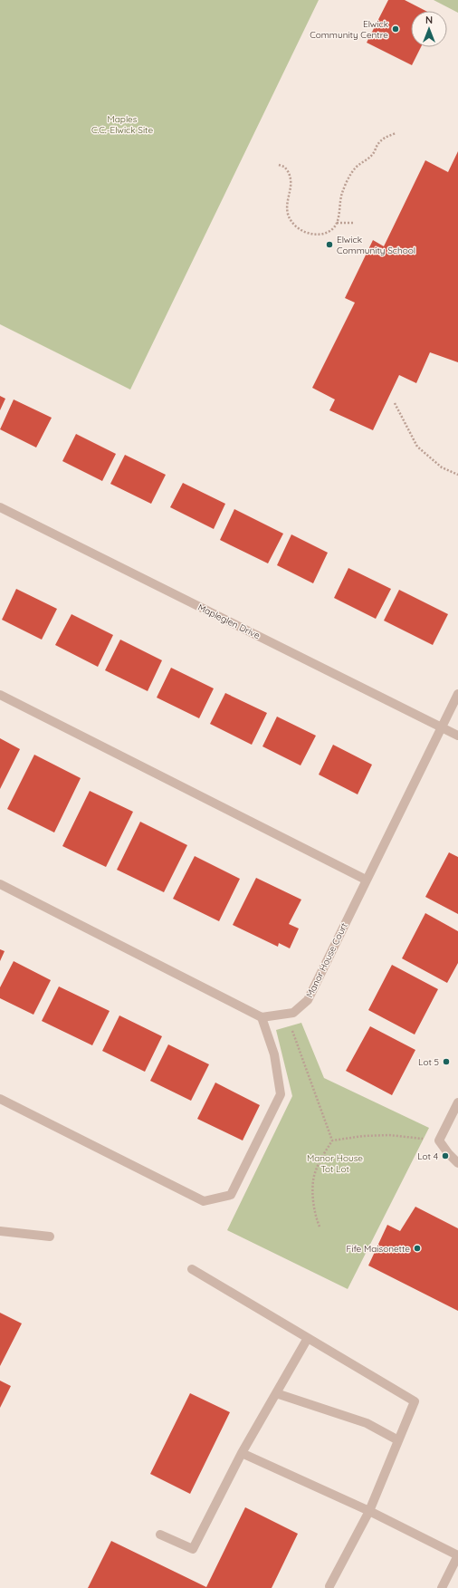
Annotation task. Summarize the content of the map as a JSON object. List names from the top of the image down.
{
  "streets": {
    "street": ["Mapleglen Drive", "Manor House Court"]
  },
  "crossings": [
    ["Mapleglen Drive", "Manor House Court"]
  ],
  "parks": ["Maples C.C.-Elwick Site", "Manor House Tot Lot"],
  "places": [
    "Elwick Community Centre",
    "Elwick Community School",
    "Lot 5",
    "Lot 4",
    "Fife Maisonette"
  ],
  "north": "top"
}
